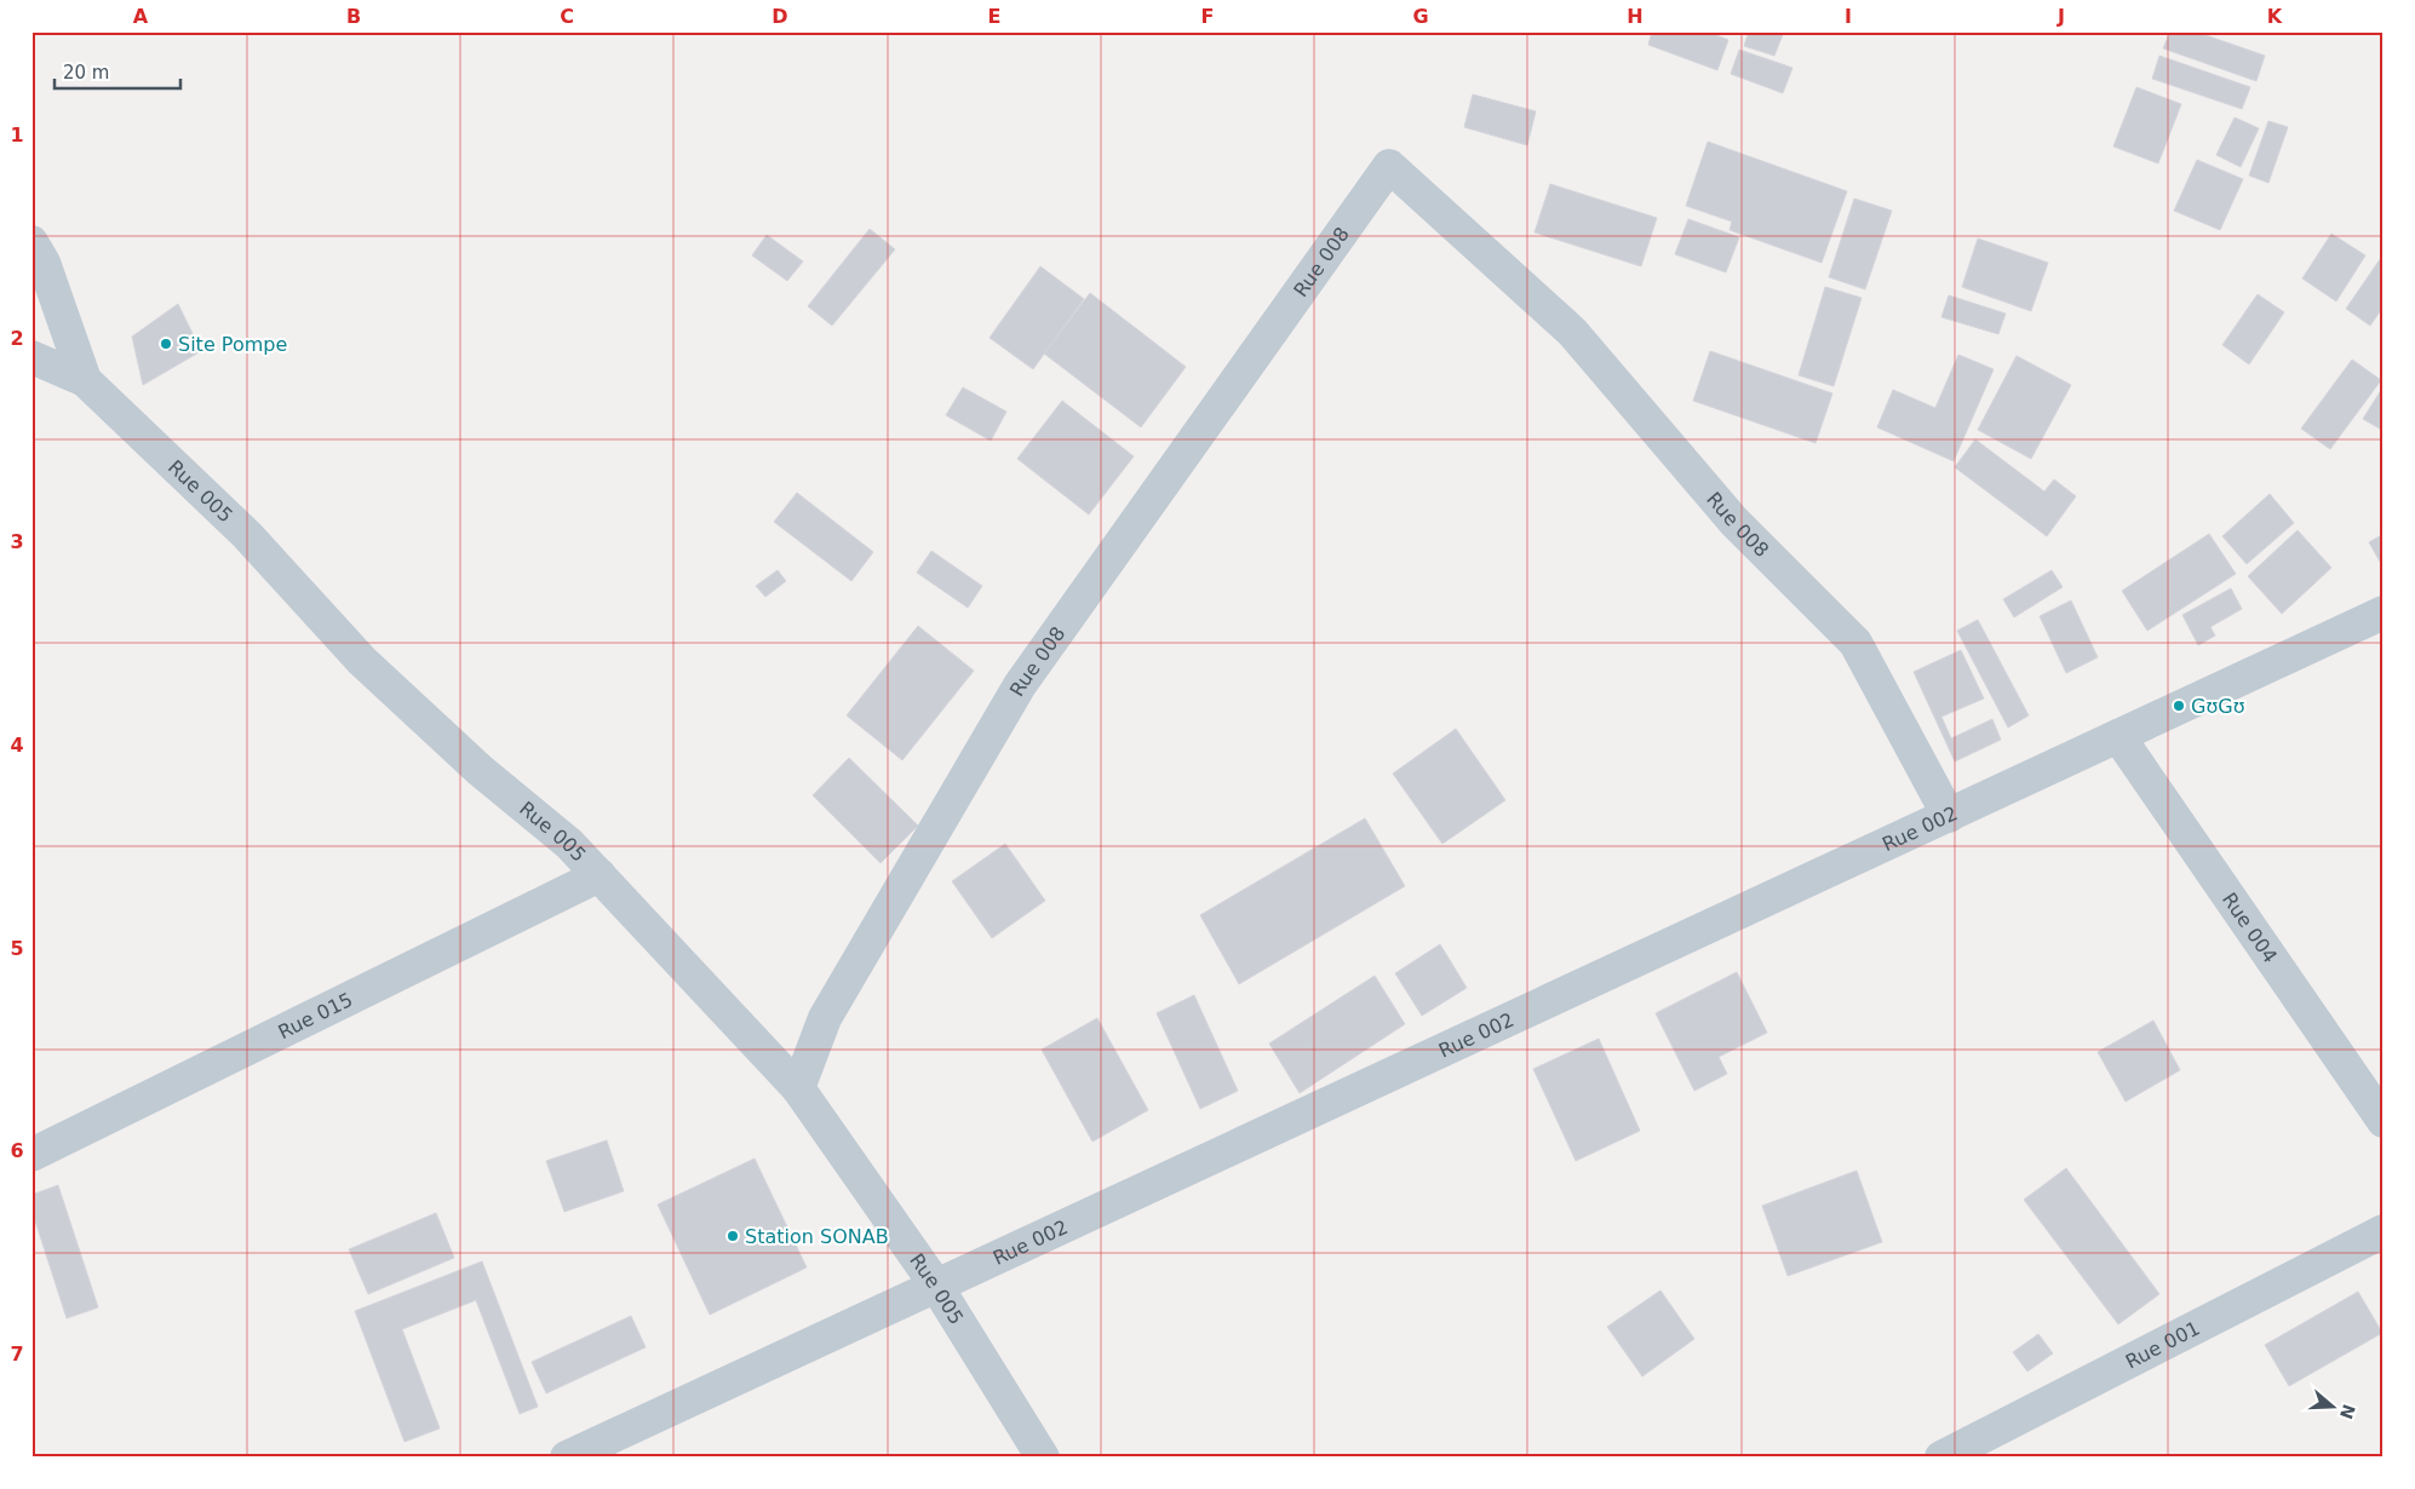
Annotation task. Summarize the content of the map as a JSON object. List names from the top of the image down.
{
  "streets": {
    "street": [
      "Rue 008",
      "Rue 005",
      "Rue 002",
      "Rue 004",
      "Rue 015",
      "Rue 001"
    ]
  },
  "crossings": [
    ["Rue 008", "Rue 005"],
    ["Rue 008", "Rue 002"],
    ["Rue 005", "Rue 002"],
    ["Rue 005", "Rue 015"],
    ["Rue 002", "Rue 004"]
  ],
  "places": ["Site Pompe", "GʊGʊ", "Station SONAB"],
  "scale_bar": "20 m",
  "north": "right",
  "grid": {
    "columns": [
      "A",
      "B",
      "C",
      "D",
      "E",
      "F",
      "G",
      "H",
      "I",
      "J",
      "K"
    ],
    "rows": [
      "1",
      "2",
      "3",
      "4",
      "5",
      "6",
      "7"
    ]
  }
}
